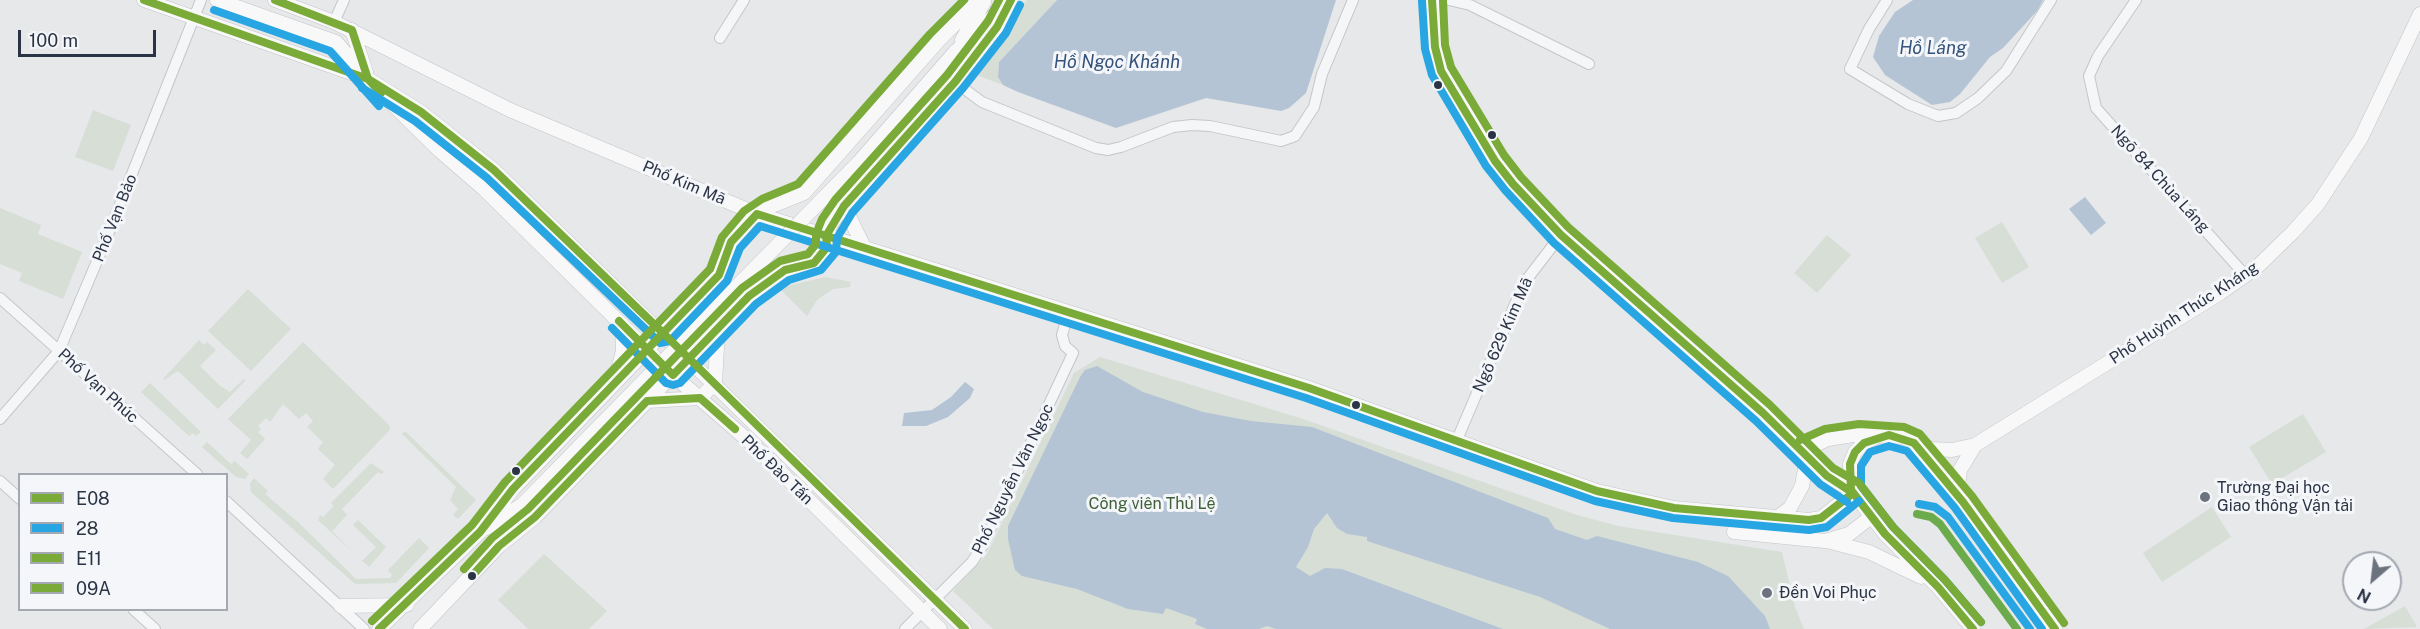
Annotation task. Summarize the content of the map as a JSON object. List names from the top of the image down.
{
  "streets": {
    "main road": ["Phố Kim Mã", "Phố Huỳnh Thúc Kháng", "Phố Đào Tấn"],
    "street": [
      "Ngõ 84 Chùa Láng",
      "Phố Vạn Bảo",
      "Ngõ 629 Kim Mã",
      "Phố Vạn Phúc",
      "Phố Nguyễn Văn Ngọc"
    ]
  },
  "crossings": [
    ["Ngõ 84 Chùa Láng", "Phố Huỳnh Thúc Kháng"],
    ["Phố Kim Mã", "Ngõ 629 Kim Mã"],
    ["Phố Kim Mã", "Phố Nguyễn Văn Ngọc"],
    ["Phố Vạn Bảo", "Phố Vạn Phúc"],
    ["Phố Đào Tấn", "Phố Nguyễn Văn Ngọc"]
  ],
  "water": ["Hồ Láng", "Hồ Ngọc Khánh"],
  "parks": ["Công viên Thủ Lệ"],
  "places": ["Trường Đại học Giao thông Vận tải", "Đền Voi Phục"],
  "lines": [
    "transit line E08",
    "transit line E11",
    "transit line 28",
    "transit line 09A"
  ],
  "legend": [
    "E08",
    "28",
    "E11",
    "09A"
  ],
  "scale_bar": "100 m",
  "north": "bottom left"
}
